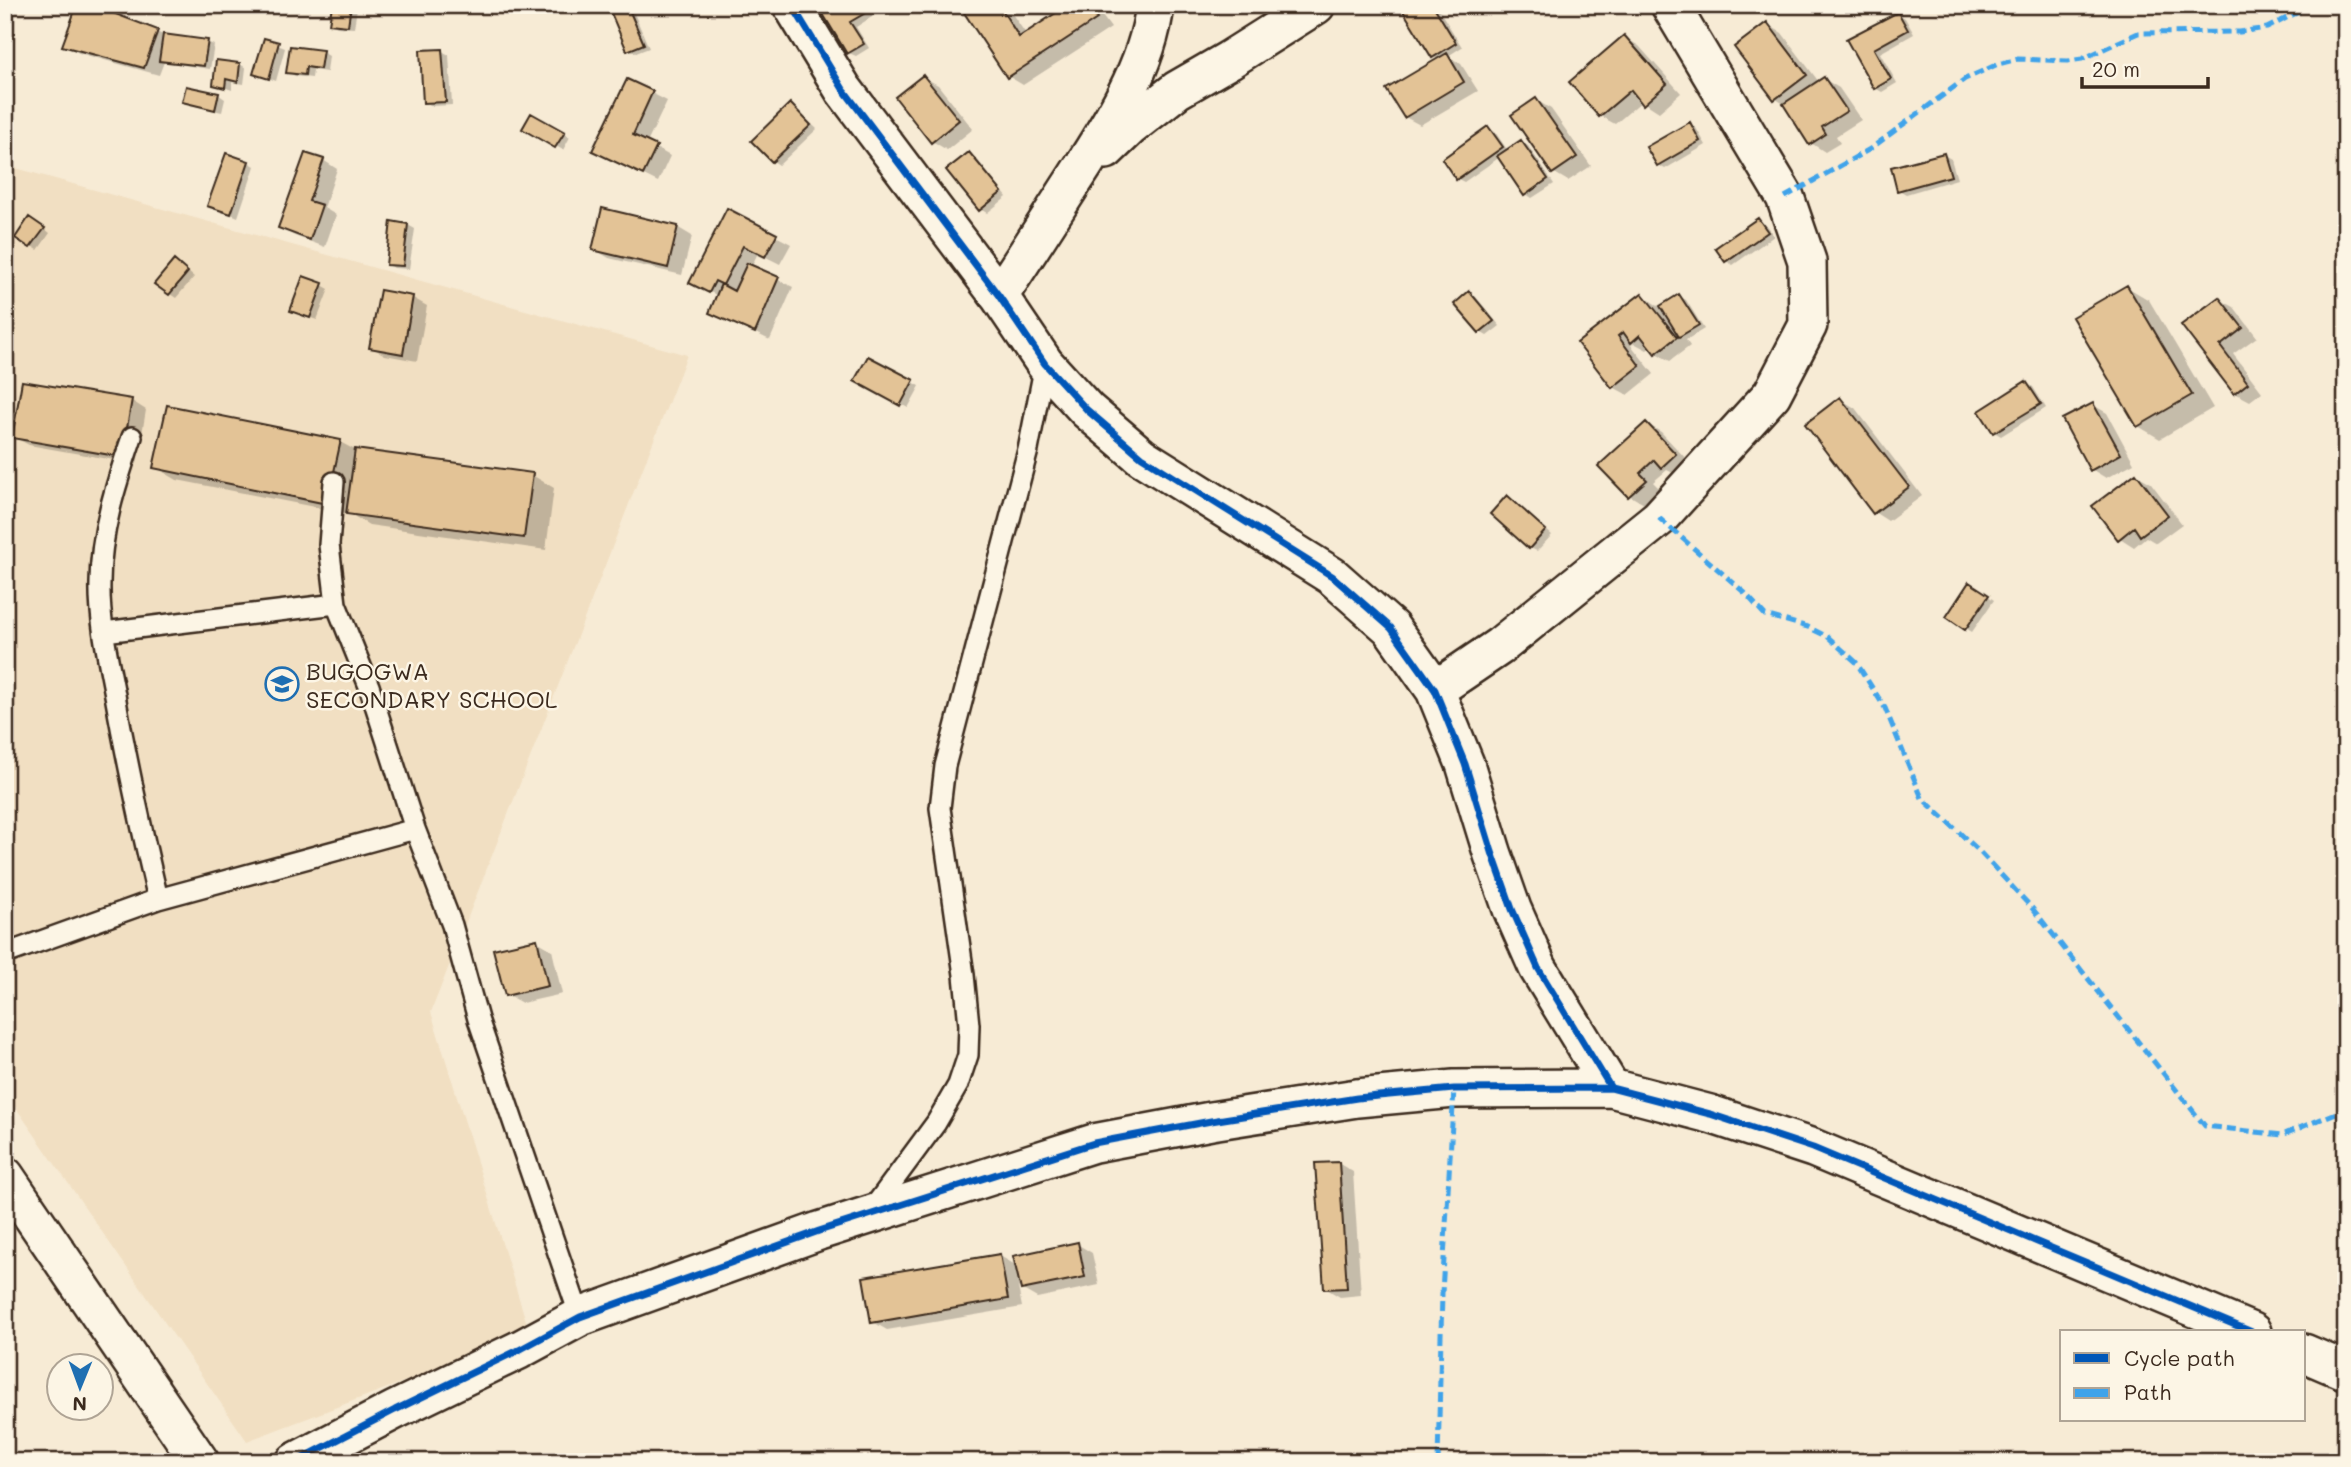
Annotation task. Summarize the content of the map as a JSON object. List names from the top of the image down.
{
  "places": {
    "school or university": ["BUGOGWA SECONDARY SCHOOL"]
  },
  "legend": ["Cycle path", "Path"],
  "scale_bar": "20 m",
  "north": "bottom"
}
